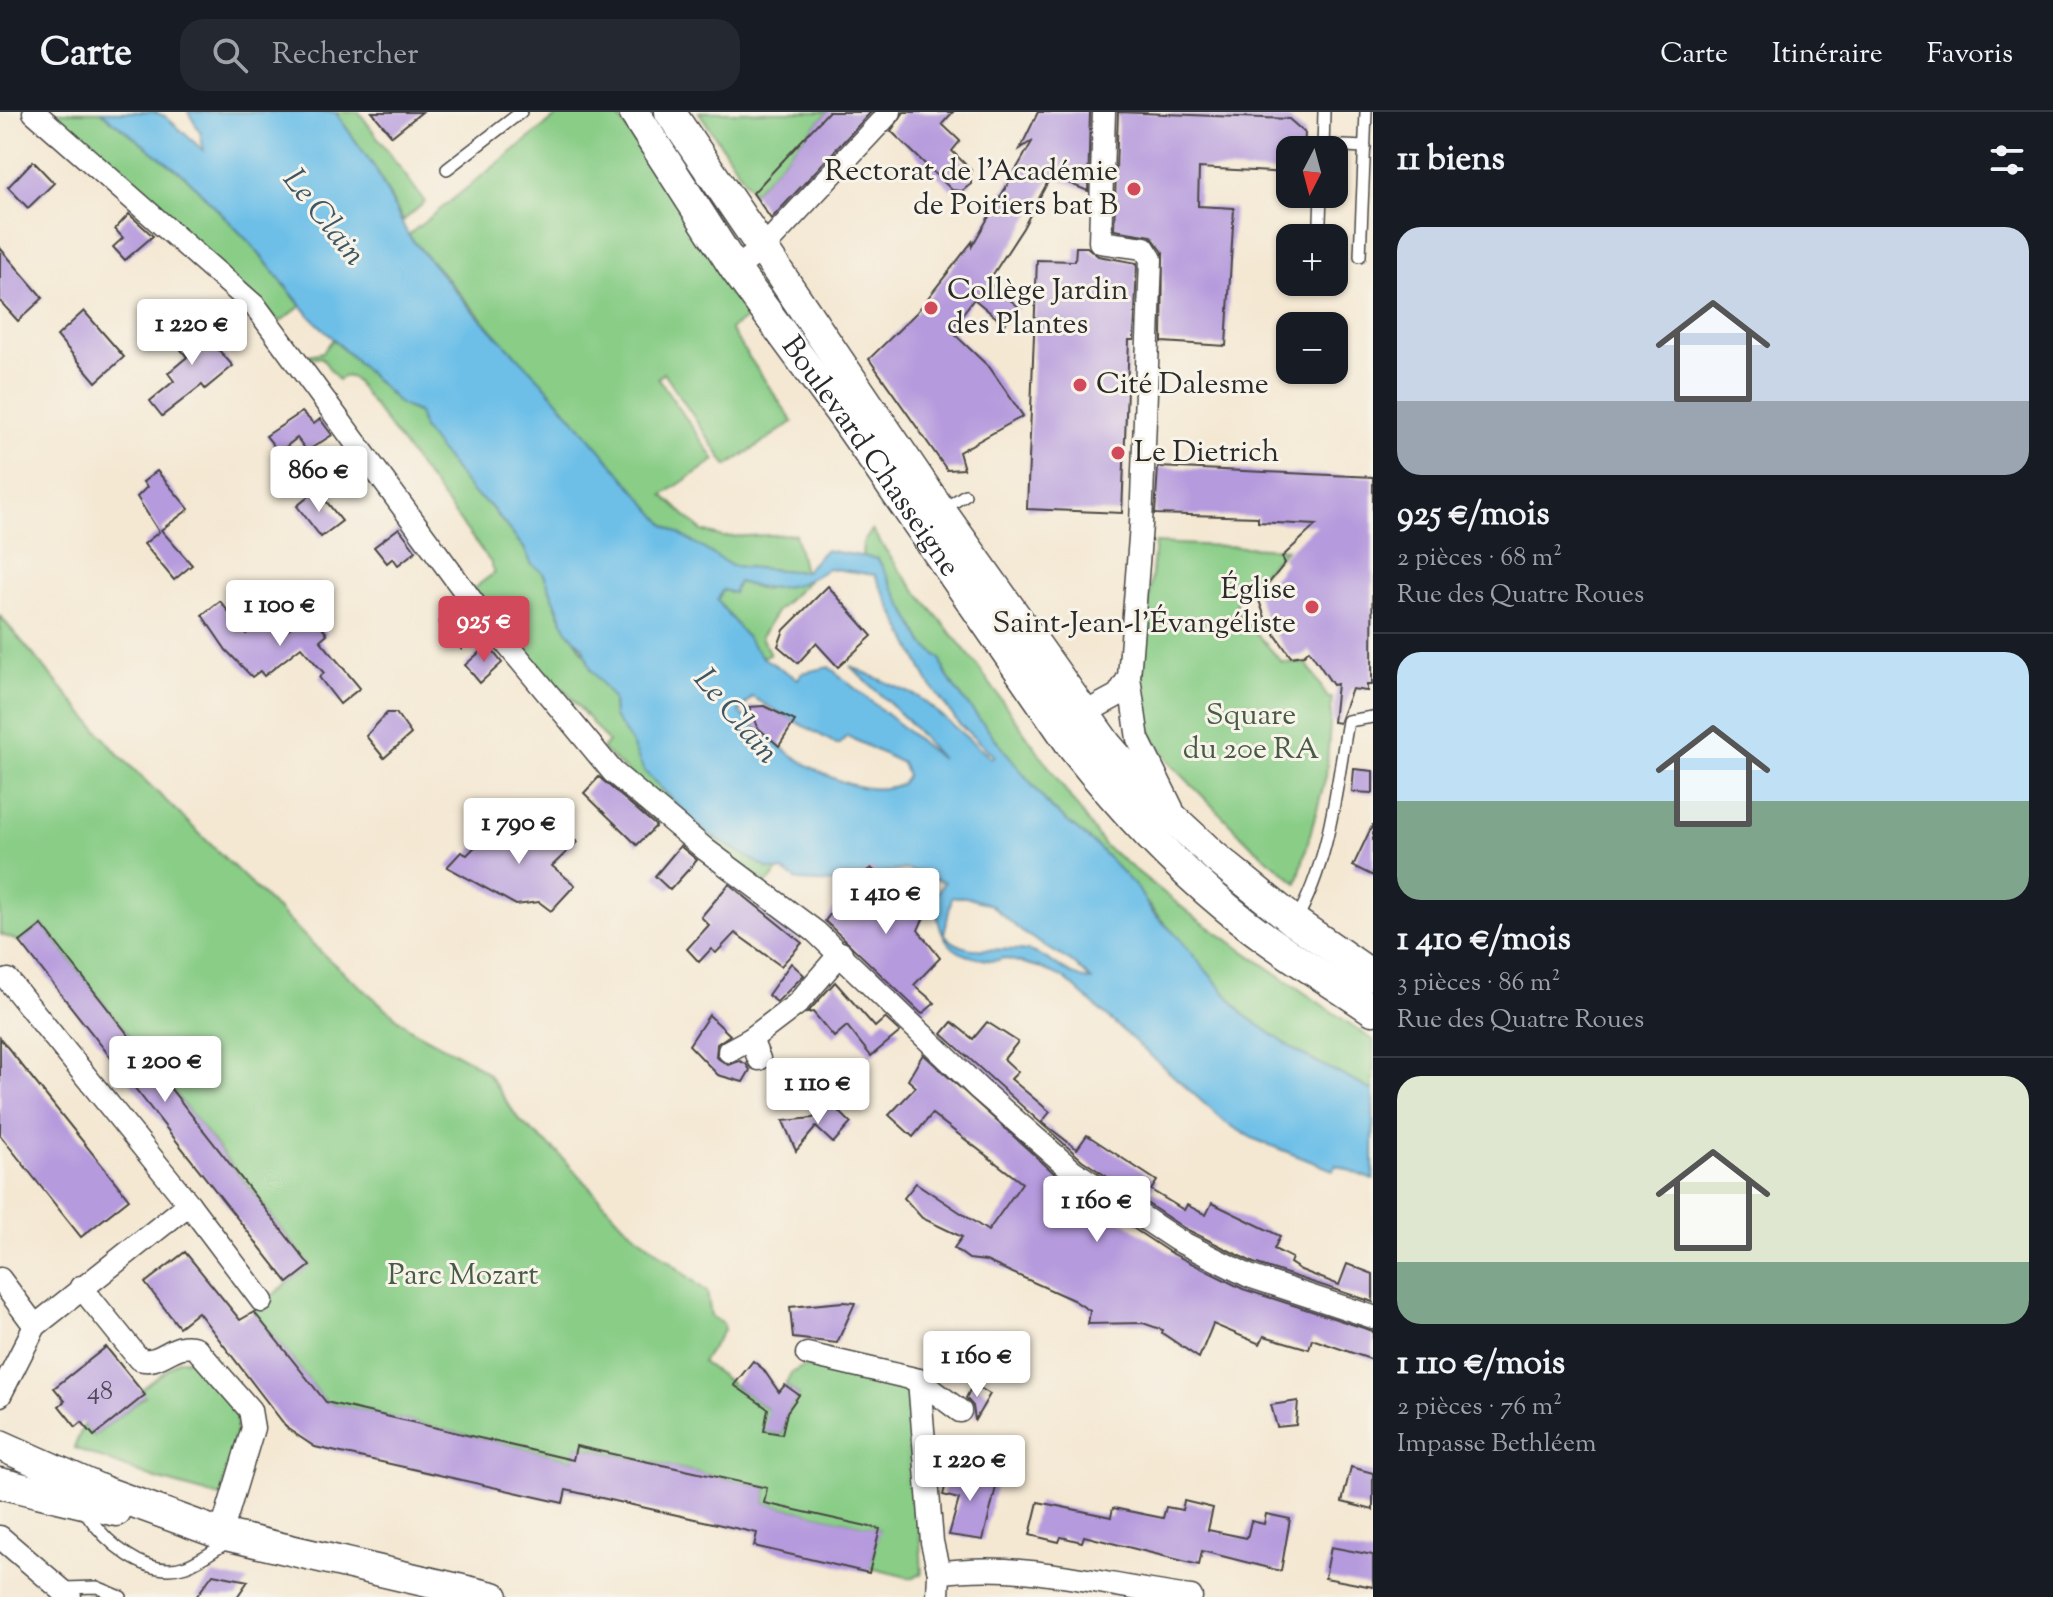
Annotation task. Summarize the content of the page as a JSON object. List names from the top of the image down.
{
  "streets": {
    "main road": ["Boulevard Chasseigne"]
  },
  "water": ["Le Clain"],
  "parks": ["Square du 20e RA", "Parc Mozart"],
  "places": [
    "Rectorat de l'Académie de Poitiers bat B",
    "Collège Jardin des Plantes",
    "Cité Dalesme",
    "Le Dietrich",
    "Église Saint-Jean-l'Évangéliste"
  ],
  "house_numbers": ["48"],
  "north": "bottom",
  "page": {
    "header": "Carte",
    "search": "Rechercher",
    "nav": ["Carte", "Itinéraire", "Favoris"],
    "heading": "11 biens",
    "map_buttons": ["+", "−"],
    "list": [
      {
        "name": "925 €/mois",
        "note": "2 pièces · 68 m² · Rue des Quatre Roues"
      },
      {
        "name": "1 410 €/mois",
        "note": "3 pièces · 86 m² · Rue des Quatre Roues"
      },
      {
        "name": "1 110 €/mois",
        "note": "2 pièces · 76 m² · Impasse Bethléem"
      }
    ],
    "price": [
      "1 220 €",
      "860 €",
      "1 100 €",
      "925 €",
      "1 790 €",
      "1 410 €",
      "1 200 €",
      "1 110 €",
      "1 160 €",
      "1 160 €",
      "1 220 €"
    ]
  }
}
